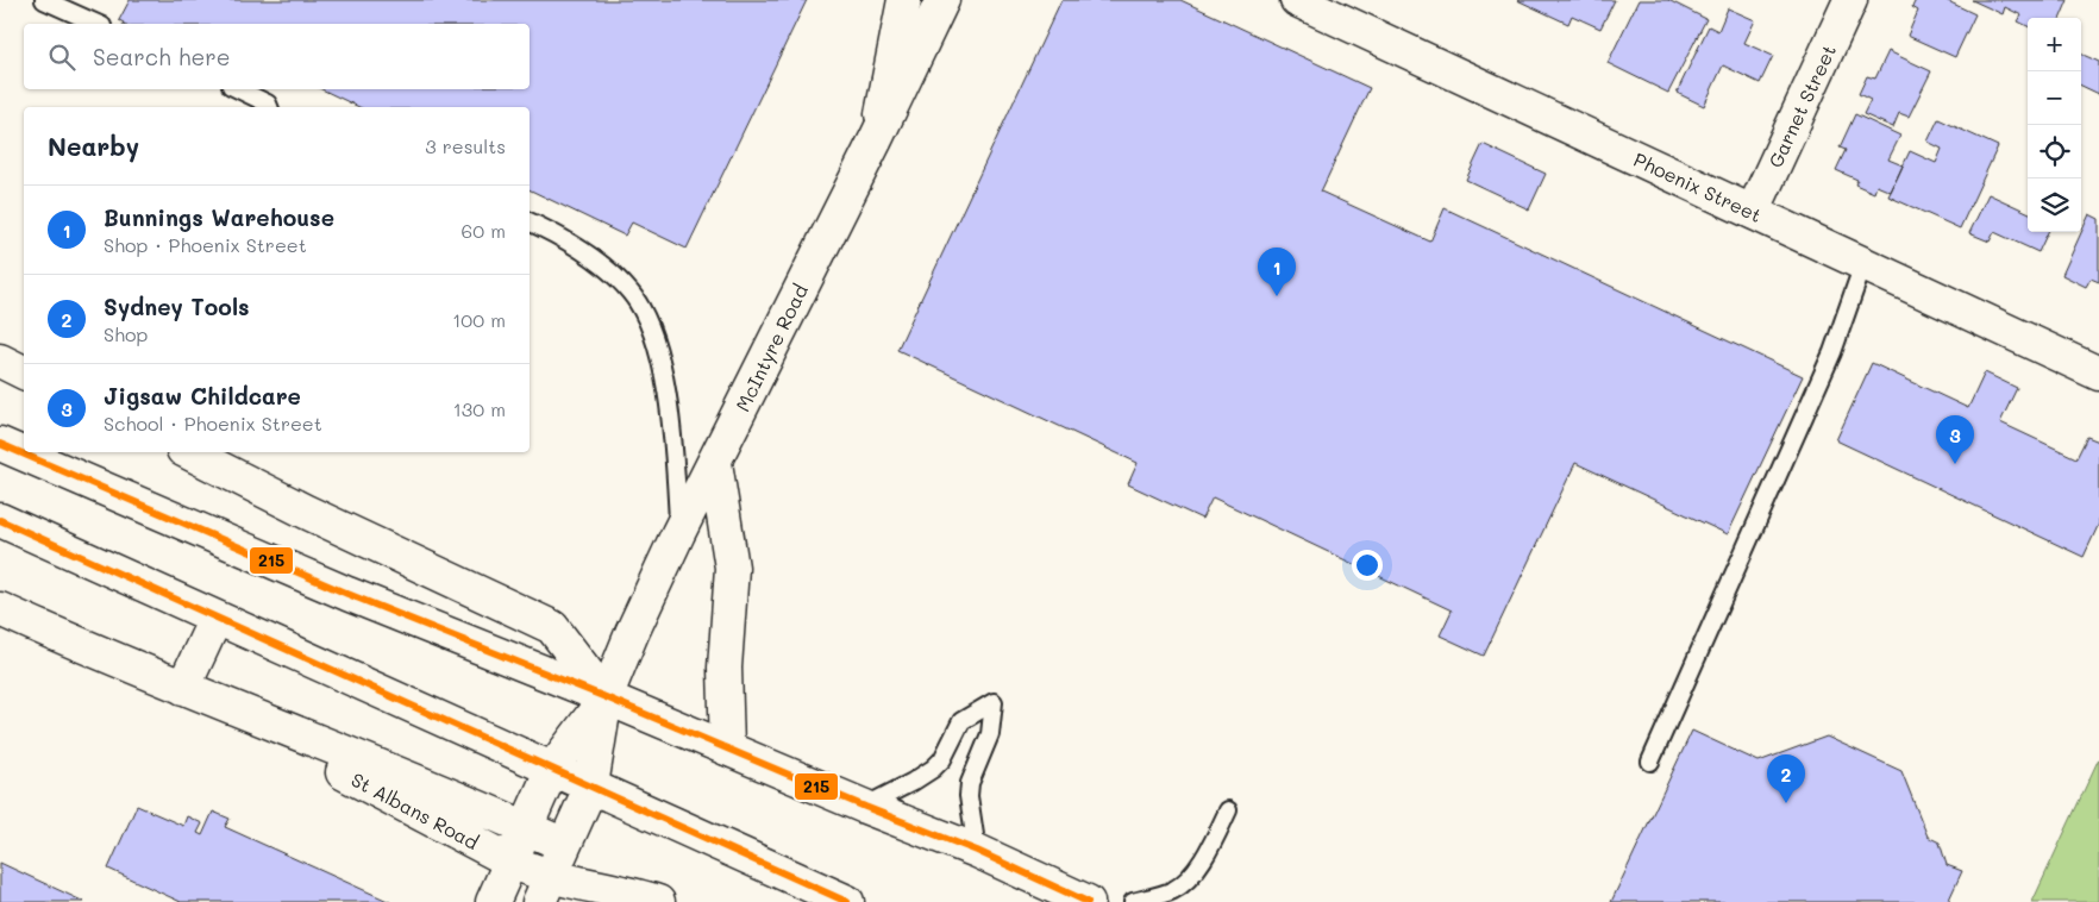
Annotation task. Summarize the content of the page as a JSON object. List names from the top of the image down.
{
  "streets": {
    "main road": [
      "Garnet Street",
      "Phoenix Street",
      "McIntyre Road",
      "St Albans Road"
    ]
  },
  "crossings": [
    ["Garnet Street", "Phoenix Street"]
  ],
  "lines": ["transit line 215"],
  "page": {
    "map_buttons": ["+", "−"],
    "search": "Search here",
    "heading": ["Nearby", "3 results"],
    "list": [
      {
        "mark": "1",
        "name": "Bunnings Warehouse",
        "note": "Shop · Phoenix Street",
        "value": "60 m"
      },
      {
        "mark": "2",
        "name": "Sydney Tools",
        "note": "Shop",
        "value": "100 m"
      },
      {
        "mark": "3",
        "name": "Jigsaw Childcare",
        "note": "School · Phoenix Street",
        "value": "130 m"
      }
    ],
    "pins": ["1", "3", "2"]
  }
}
